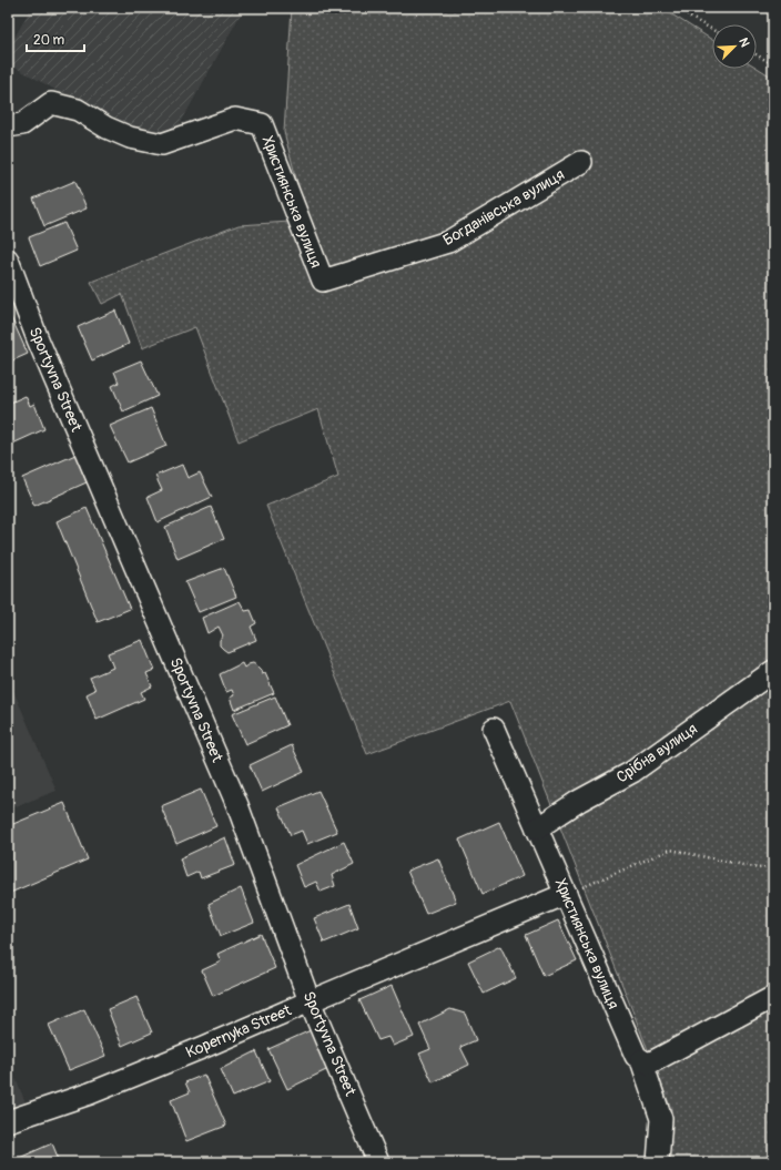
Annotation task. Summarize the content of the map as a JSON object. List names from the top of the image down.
{
  "streets": {
    "street": [
      "Християнська вулиця",
      "Богданівська вулиця",
      "Sportyvna Street",
      "Срібна вулиця",
      "Kopernyka Street"
    ]
  },
  "crossings": [
    ["Християнська вулиця", "Богданівська вулиця"],
    ["Християнська вулиця", "Срібна вулиця"],
    ["Християнська вулиця", "Kopernyka Street"],
    ["Sportyvna Street", "Kopernyka Street"]
  ],
  "scale_bar": "20 m",
  "north": "top right"
}
